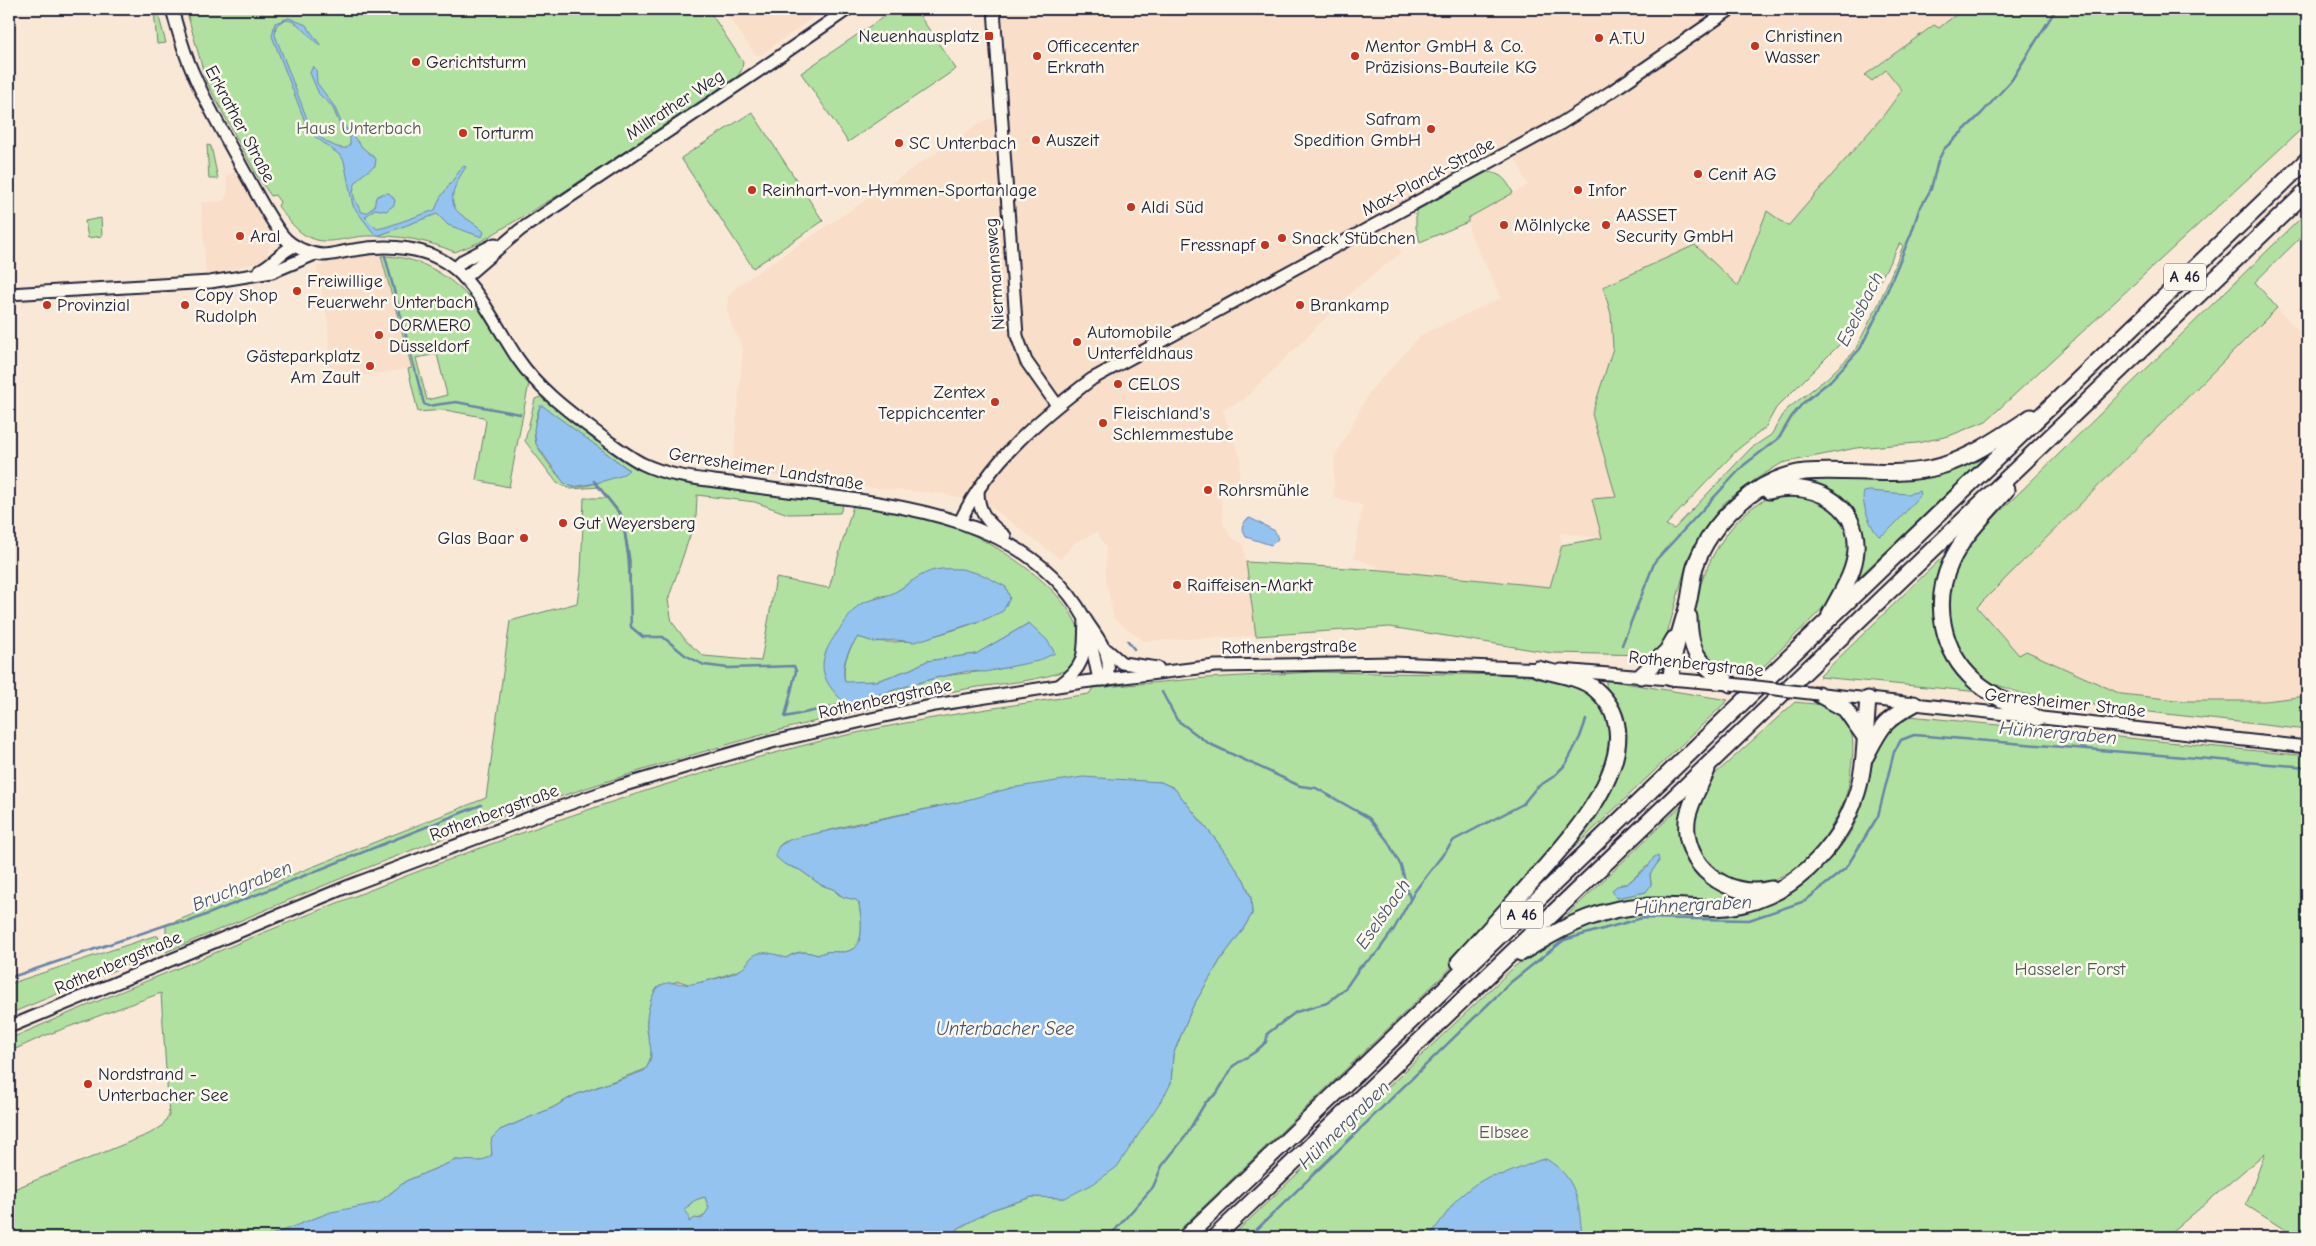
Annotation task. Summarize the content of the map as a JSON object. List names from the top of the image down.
{
  "streets": {
    "highway": ["A 46"],
    "main road": [
      "Millrather Weg",
      "Erkrather Straße",
      "Max-Planck-Straße",
      "Niermannsweg",
      "Gerresheimer Landstraße",
      "Rothenbergstraße",
      "Gerresheimer Straße"
    ]
  },
  "crossings": [
    ["Millrather Weg", "Gerresheimer Landstraße"],
    ["Erkrather Straße", "Gerresheimer Landstraße"],
    ["Max-Planck-Straße", "Niermannsweg"],
    ["Max-Planck-Straße", "Gerresheimer Landstraße"],
    ["Gerresheimer Landstraße", "Rothenbergstraße"],
    ["Rothenbergstraße", "Gerresheimer Straße"]
  ],
  "water": [
    "Eselsbach",
    "Hühnergraben",
    "Bruchgraben",
    "Unterbacher See"
  ],
  "parks": ["Haus Unterbach", "Hasseler Forst", "Elbsee"],
  "places": {
    "transit": ["Neuenhausplatz"],
    "other": [
      "A.T.U",
      "Christinen Wasser",
      "Officecenter Erkrath",
      "Mentor GmbH & Co. Präzisions-Bauteile KG",
      "Gerichtsturm",
      "Safram Spedition GmbH",
      "Torturm",
      "Auszeit",
      "SC Unterbach",
      "Cenit AG",
      "Reinhart-von-Hymmen-Sportanlage",
      "Infor",
      "Aldi Süd",
      "Mölnlycke",
      "AASSET Security GmbH",
      "Aral",
      "Snack Stübchen",
      "Fressnapf",
      "Freiwillige Feuerwehr Unterbach",
      "Provinzial",
      "Copy Shop Rudolph",
      "Brankamp",
      "DORMERO Düsseldorf",
      "Automobile Unterfeldhaus",
      "Gästeparkplatz Am Zault",
      "CELOS",
      "Zentex Teppichcenter",
      "Fleischland's Schlemmestube",
      "Rohrsmühle",
      "Gut Weyersberg",
      "Glas Baar",
      "Raiffeisen-Markt",
      "Nordstrand - Unterbacher See"
    ]
  }
}
